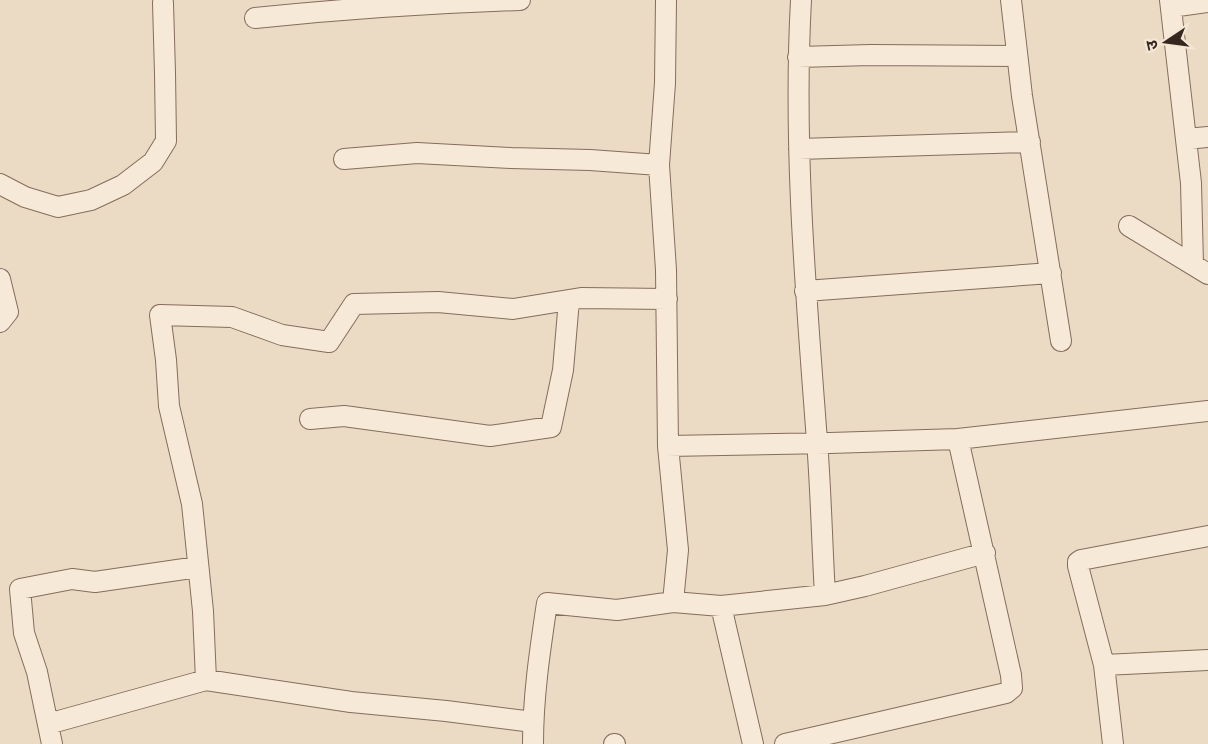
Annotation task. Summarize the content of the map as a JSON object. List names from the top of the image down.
{
  "north": "left"
}
